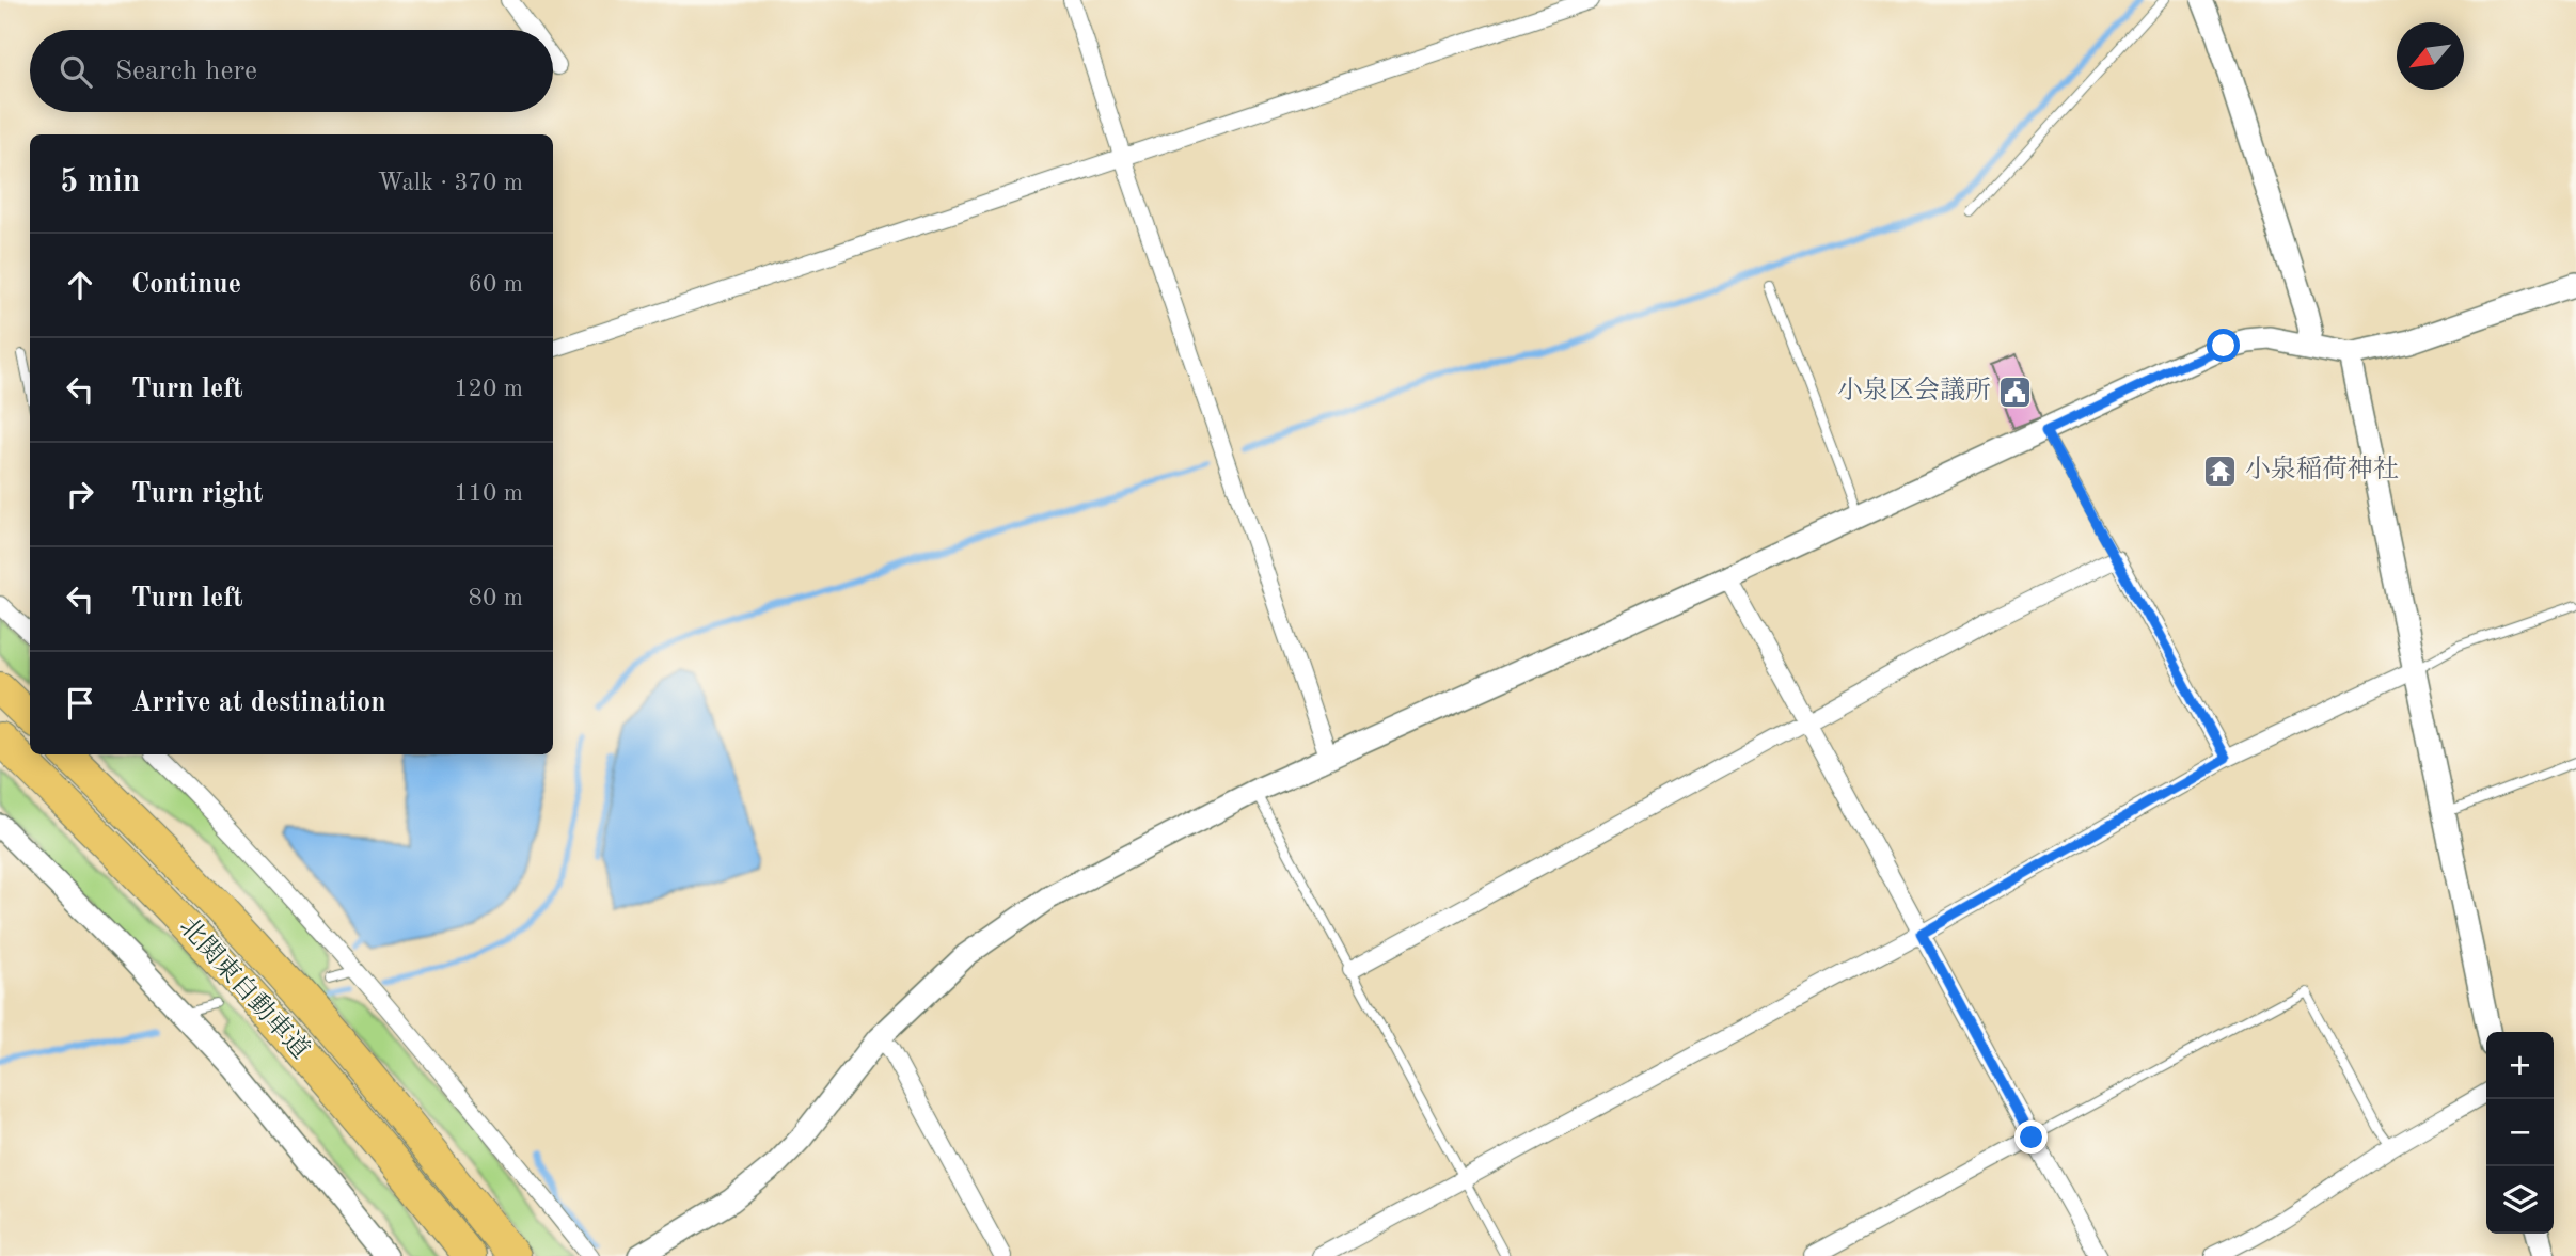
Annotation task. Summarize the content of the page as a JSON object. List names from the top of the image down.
{
  "streets": {
    "highway": ["北関東自動車道"]
  },
  "places": {
    "public building": ["小泉区会議所"],
    "temple": ["小泉稲荷神社"]
  },
  "north": "bottom left",
  "page": {
    "search": "Search here",
    "heading": ["5 min", "Walk · 370 m"],
    "list": [
      ["Continue", "60 m"],
      ["Turn left", "120 m"],
      ["Turn right", "110 m"],
      ["Turn left", "80 m"],
      "Arrive at destination"
    ],
    "map_buttons": ["+", "−"]
  }
}
